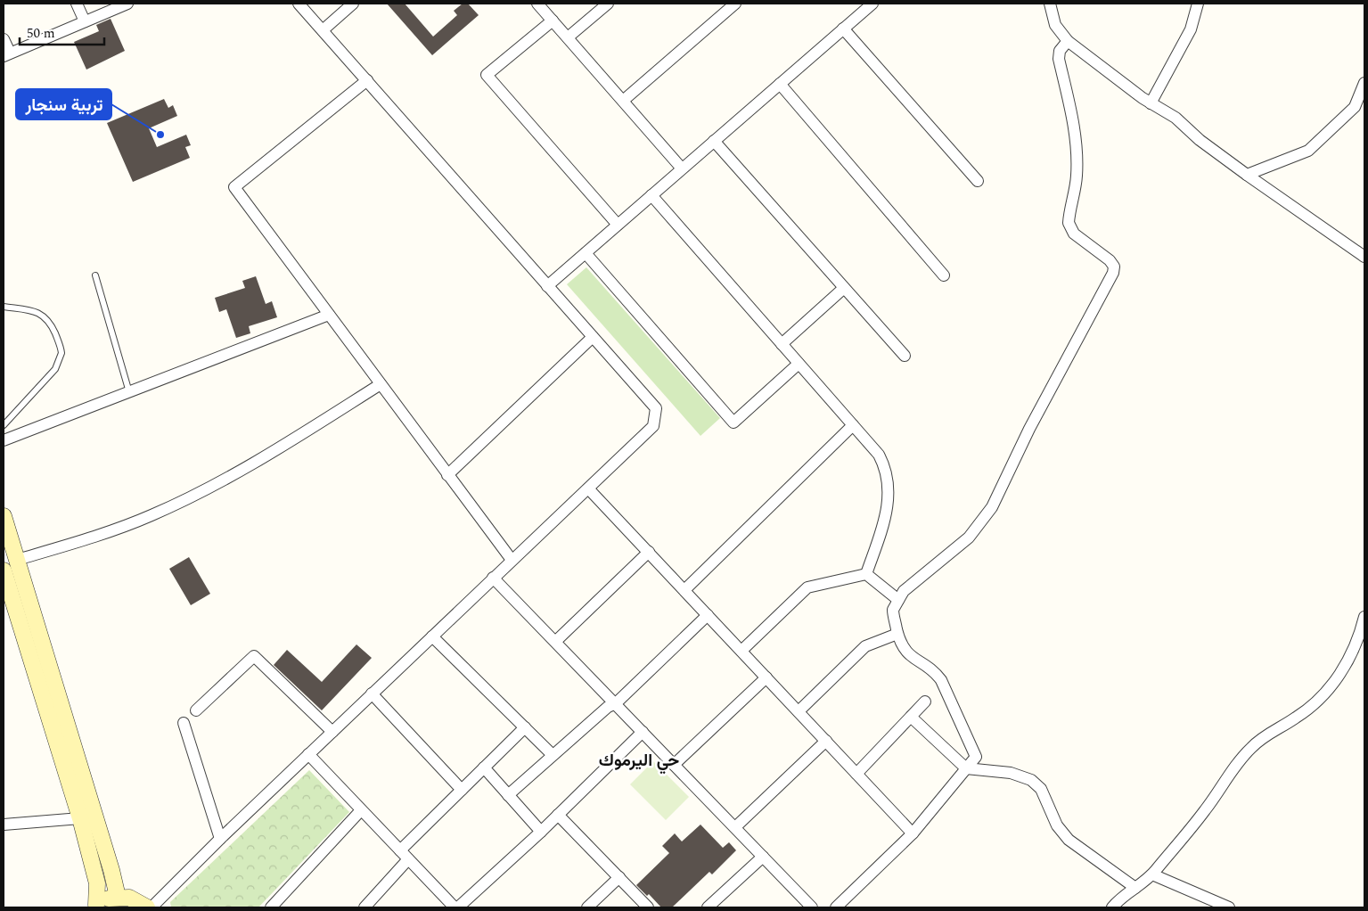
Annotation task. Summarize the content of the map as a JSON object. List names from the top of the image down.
{
  "districts": ["حي اليرموك"],
  "places": ["تربية سنجار"],
  "scale_bar": "50 m"
}
